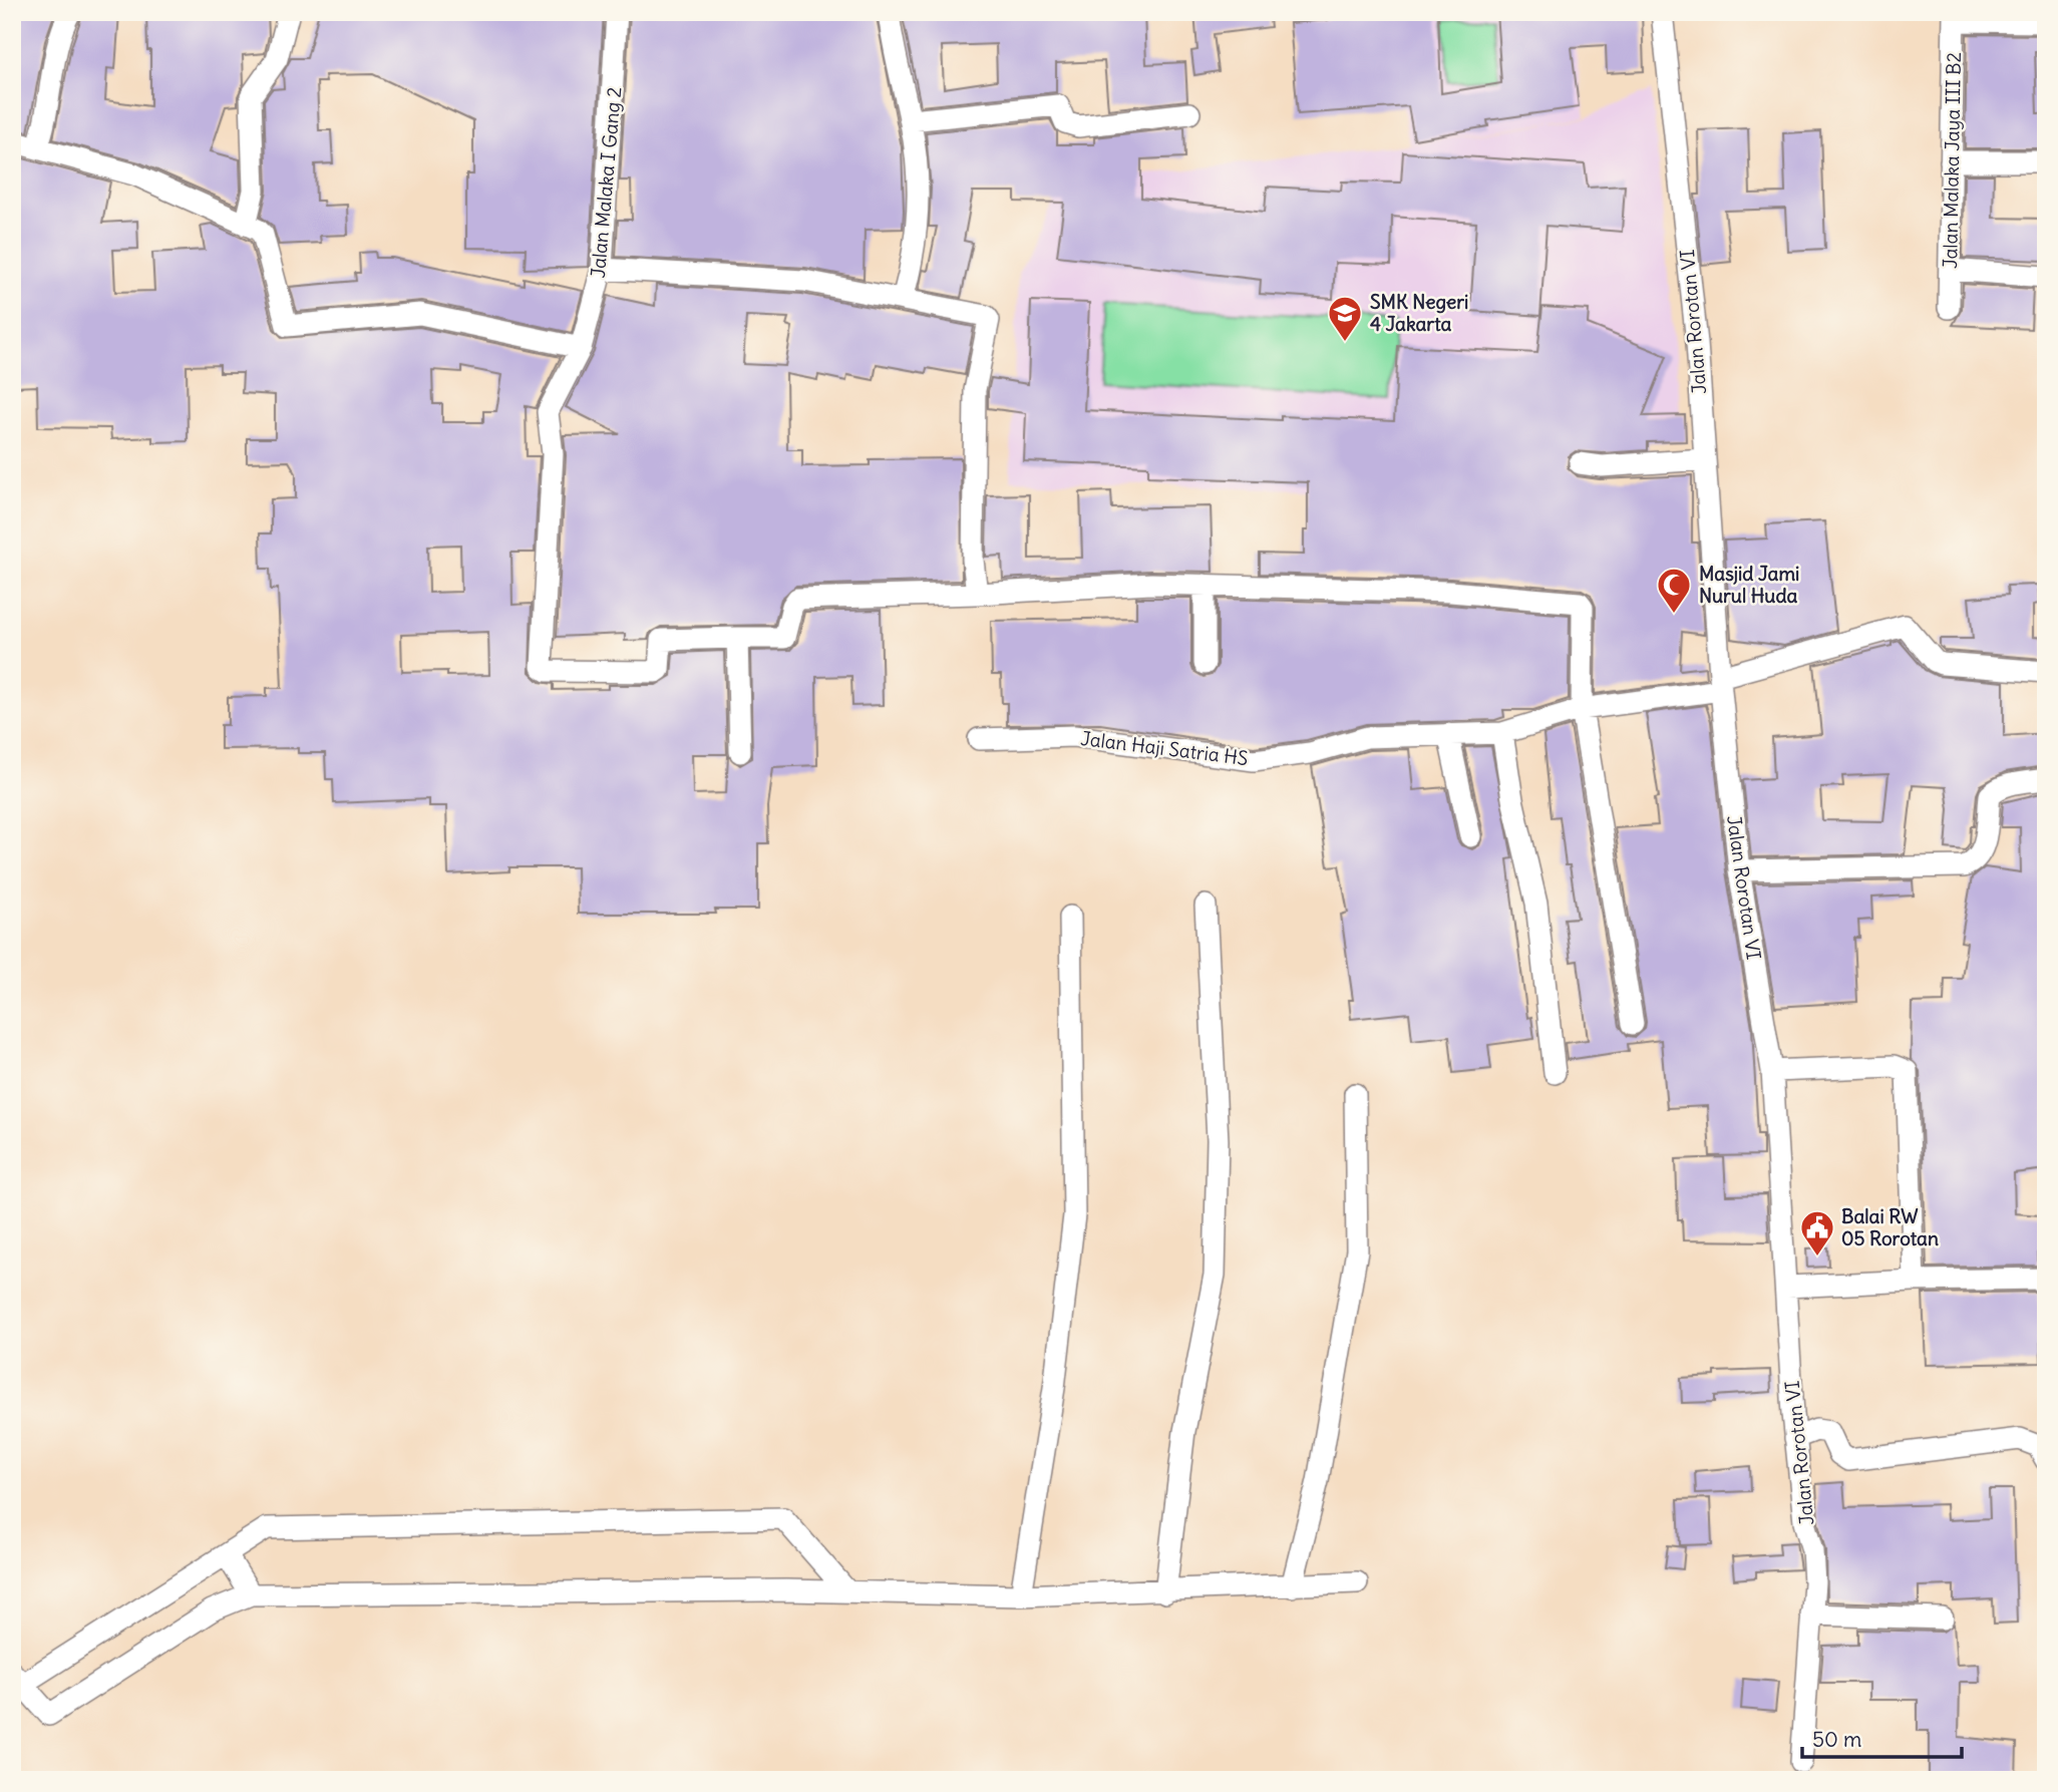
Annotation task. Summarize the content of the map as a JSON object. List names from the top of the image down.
{
  "streets": {
    "street": [
      "Jalan Malaka Jaya III B2",
      "Jalan Malaka I Gang 2",
      "Jalan Rorotan VI",
      "Jalan Haji Satria HS"
    ]
  },
  "crossings": [
    ["Jalan Rorotan VI", "Jalan Haji Satria HS"]
  ],
  "places": {
    "school or university": ["SMK Negeri 4 Jakarta"],
    "mosque": ["Masjid Jami Nurul Huda"],
    "public building": ["Balai RW 05 Rorotan"]
  },
  "scale_bar": "50 m"
}
